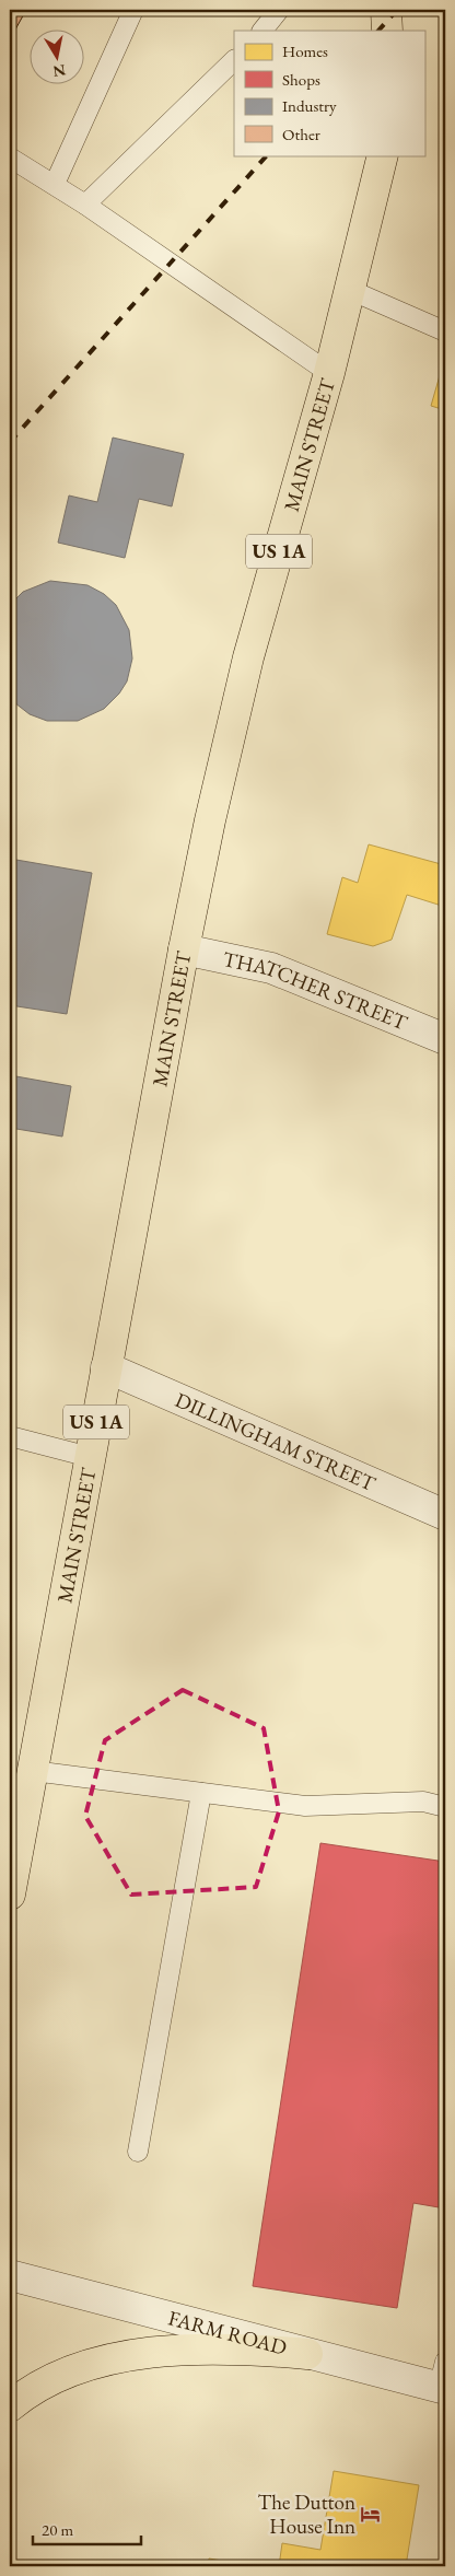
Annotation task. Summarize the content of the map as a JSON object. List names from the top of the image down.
{
  "streets": {
    "main road": ["MAIN STREET", "US 1A"],
    "street": ["THATCHER STREET", "DILLINGHAM STREET", "FARM ROAD"]
  },
  "crossings": [
    ["MAIN STREET", "THATCHER STREET"],
    ["MAIN STREET", "DILLINGHAM STREET"]
  ],
  "places": {
    "hotel": ["The Dutton House Inn"]
  },
  "legend": [
    "Homes",
    "Shops",
    "Industry",
    "Other"
  ],
  "scale_bar": "20 m",
  "north": "bottom"
}
